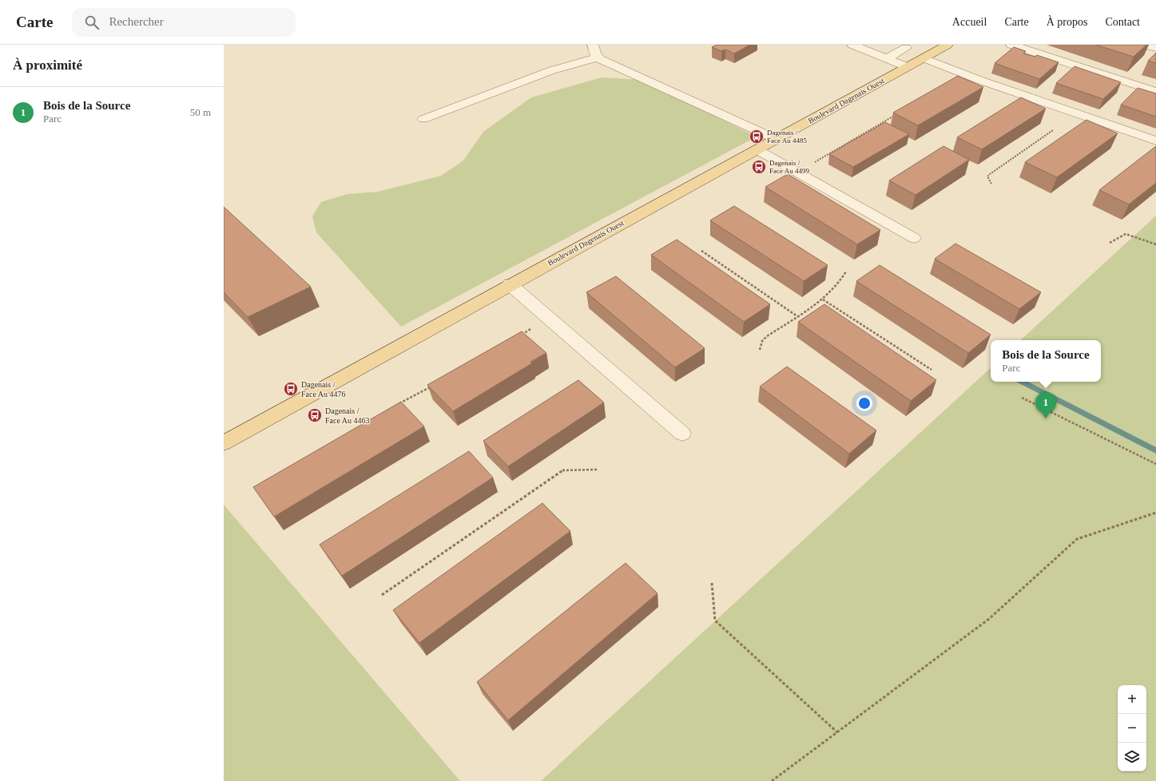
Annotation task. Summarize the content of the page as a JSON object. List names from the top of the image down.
{
  "streets": {
    "main road": ["Boulevard Dagenais Ouest"]
  },
  "places": {
    "bus stop": [
      "Dagenais / Face Au 4485",
      "Dagenais / Face Au 4499",
      "Dagenais / Face Au 4476",
      "Dagenais / Face Au 4463"
    ]
  },
  "page": {
    "header": "Carte",
    "search": "Rechercher",
    "nav": [
      "Accueil",
      "Carte",
      "À propos",
      "Contact"
    ],
    "heading": "À proximité",
    "list": [
      {
        "mark": "1",
        "name": "Bois de la Source",
        "note": "Parc",
        "value": "50 m"
      }
    ],
    "popup": ["Bois de la Source", "Parc"],
    "pins": "1",
    "map_buttons": ["+", "−"]
  }
}
